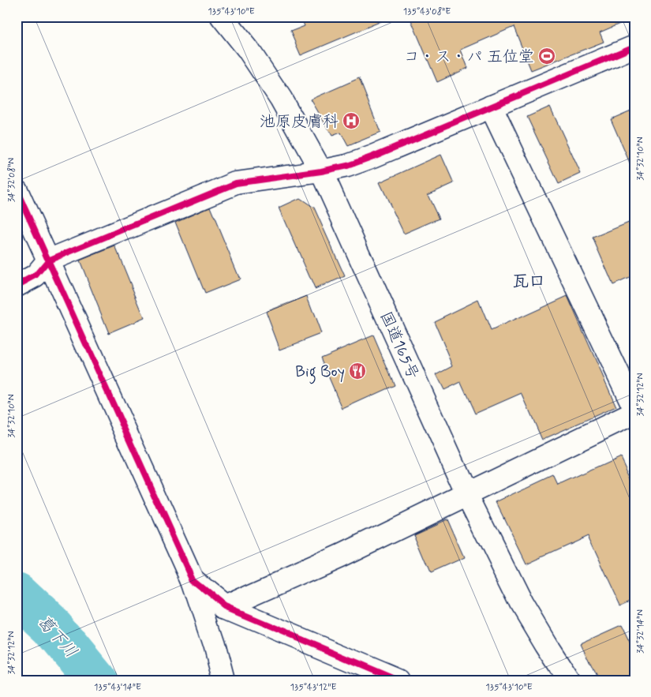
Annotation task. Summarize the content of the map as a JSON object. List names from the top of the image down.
{
  "streets": {
    "main road": ["国道165号"]
  },
  "districts": ["瓦口"],
  "water": ["葛下川"],
  "places": {
    "sports": ["コ・ス・パ 五位堂"],
    "hospital": ["池原皮膚科"],
    "restaurant": ["Big Boy"]
  },
  "coordinates": [
    "135°43'10\"E",
    "135°43'08\"E",
    "34°32'10\"N",
    "34°32'08\"N",
    "34°32'12\"N",
    "34°32'14\"N",
    "135°43'14\"E",
    "135°43'12\"E"
  ]
}
